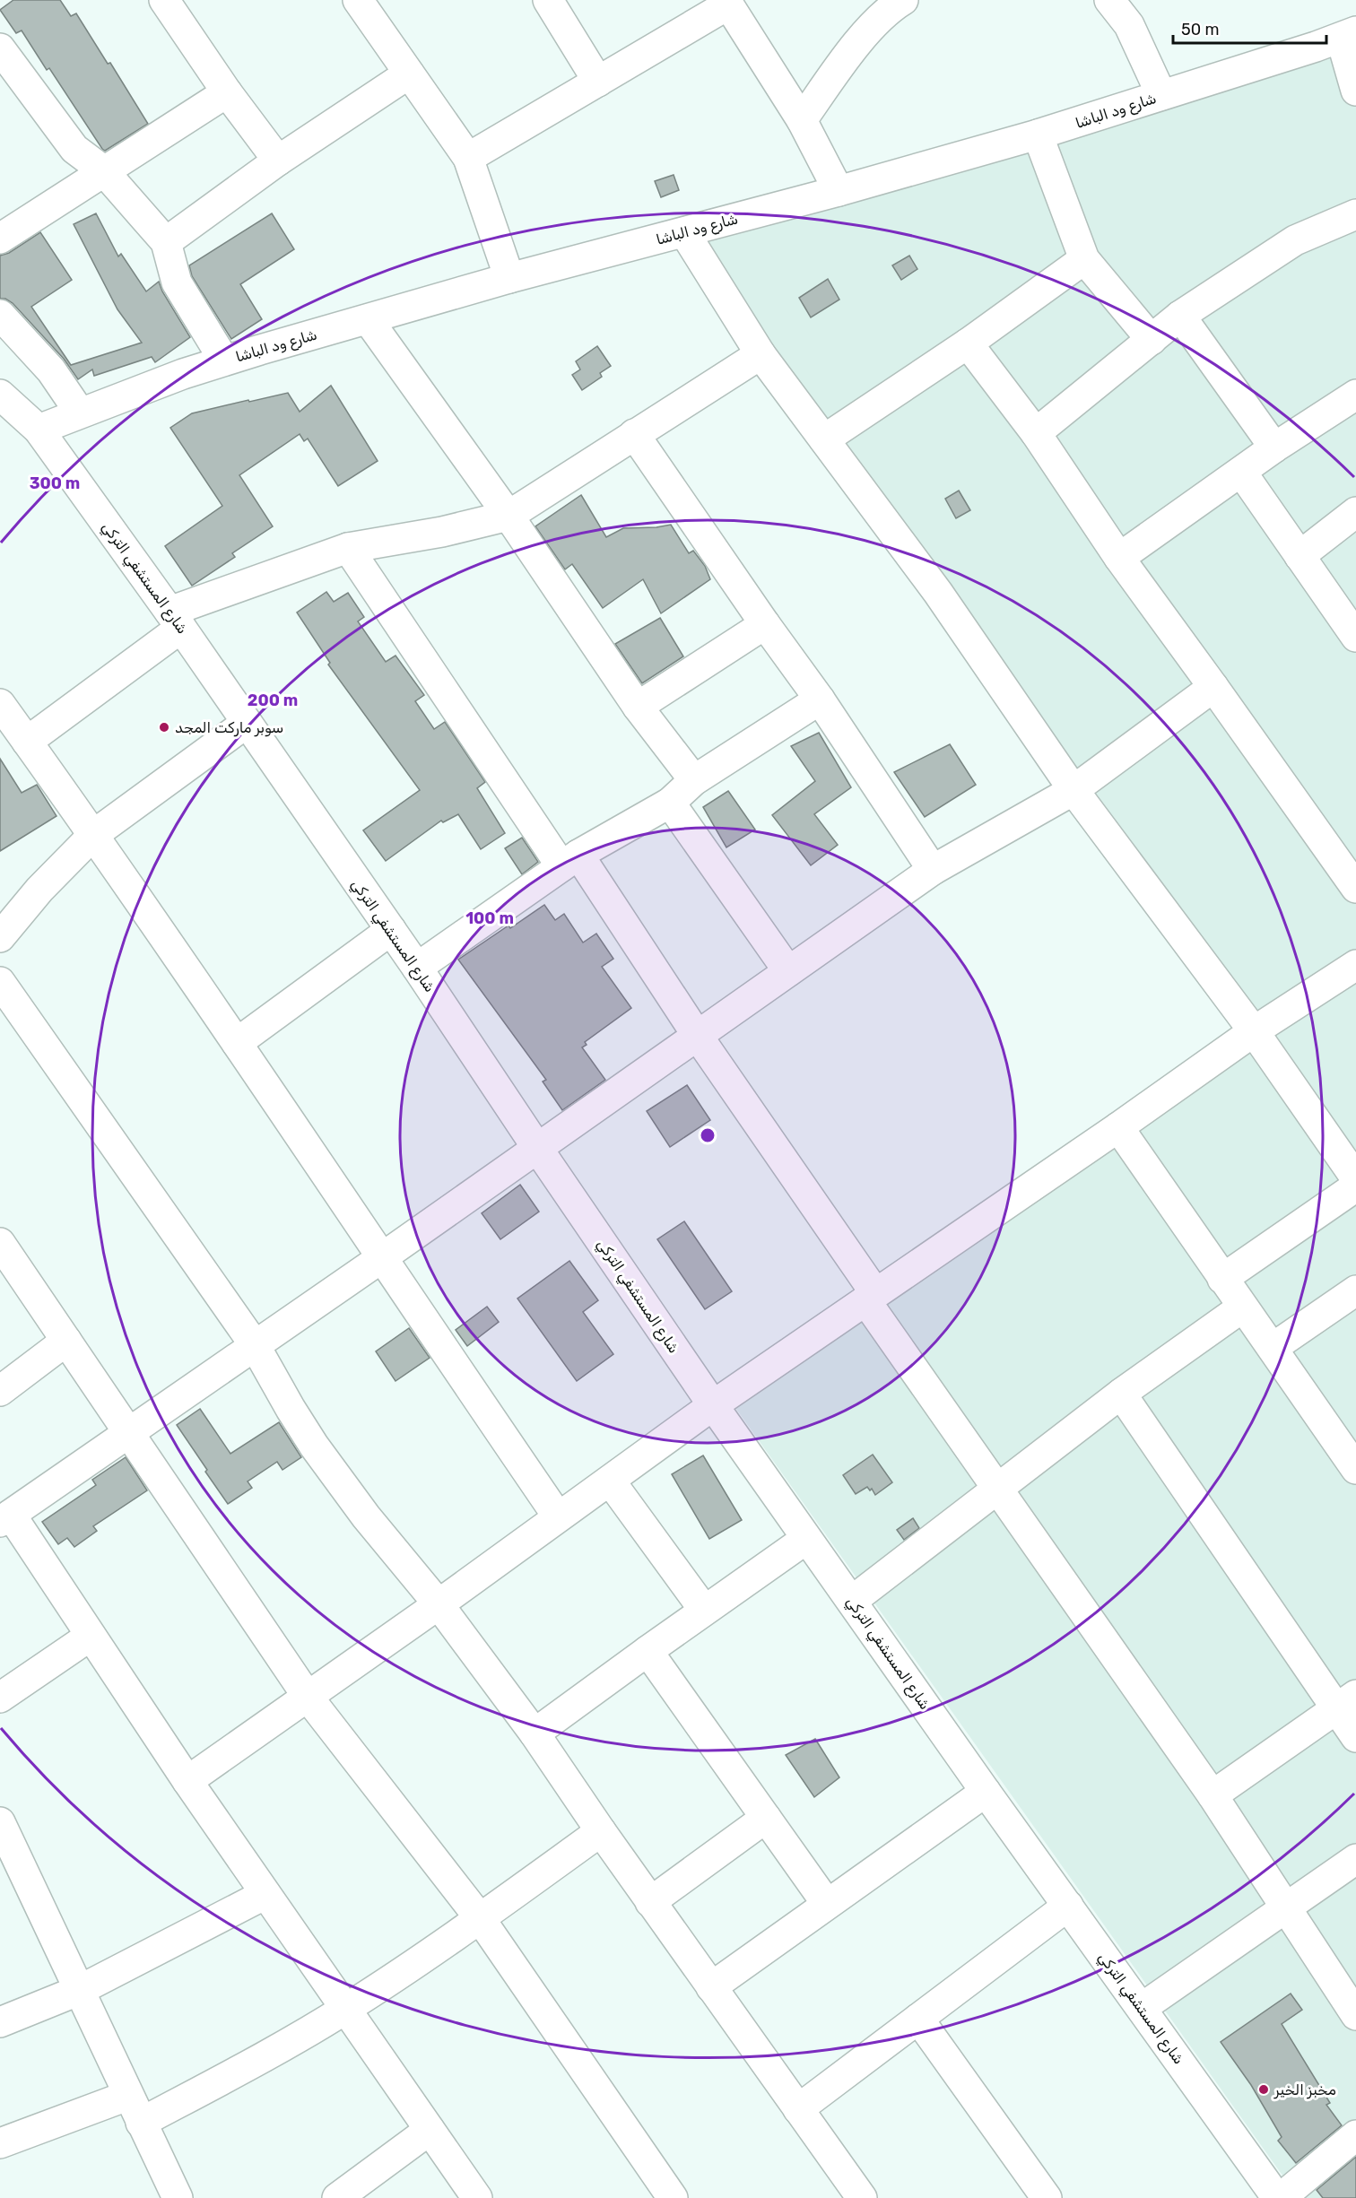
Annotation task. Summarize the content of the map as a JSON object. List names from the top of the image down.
{
  "streets": {
    "street": ["شارع ود الباشا", "شارع المستشفي التركي"]
  },
  "crossings": [
    ["شارع ود الباشا", "شارع المستشفي التركي"]
  ],
  "places": ["سوبر ماركت المجد", "مخبز الخير"],
  "scale_bar": "50 m",
  "rings": ["300 m", "200 m", "100 m"]
}
